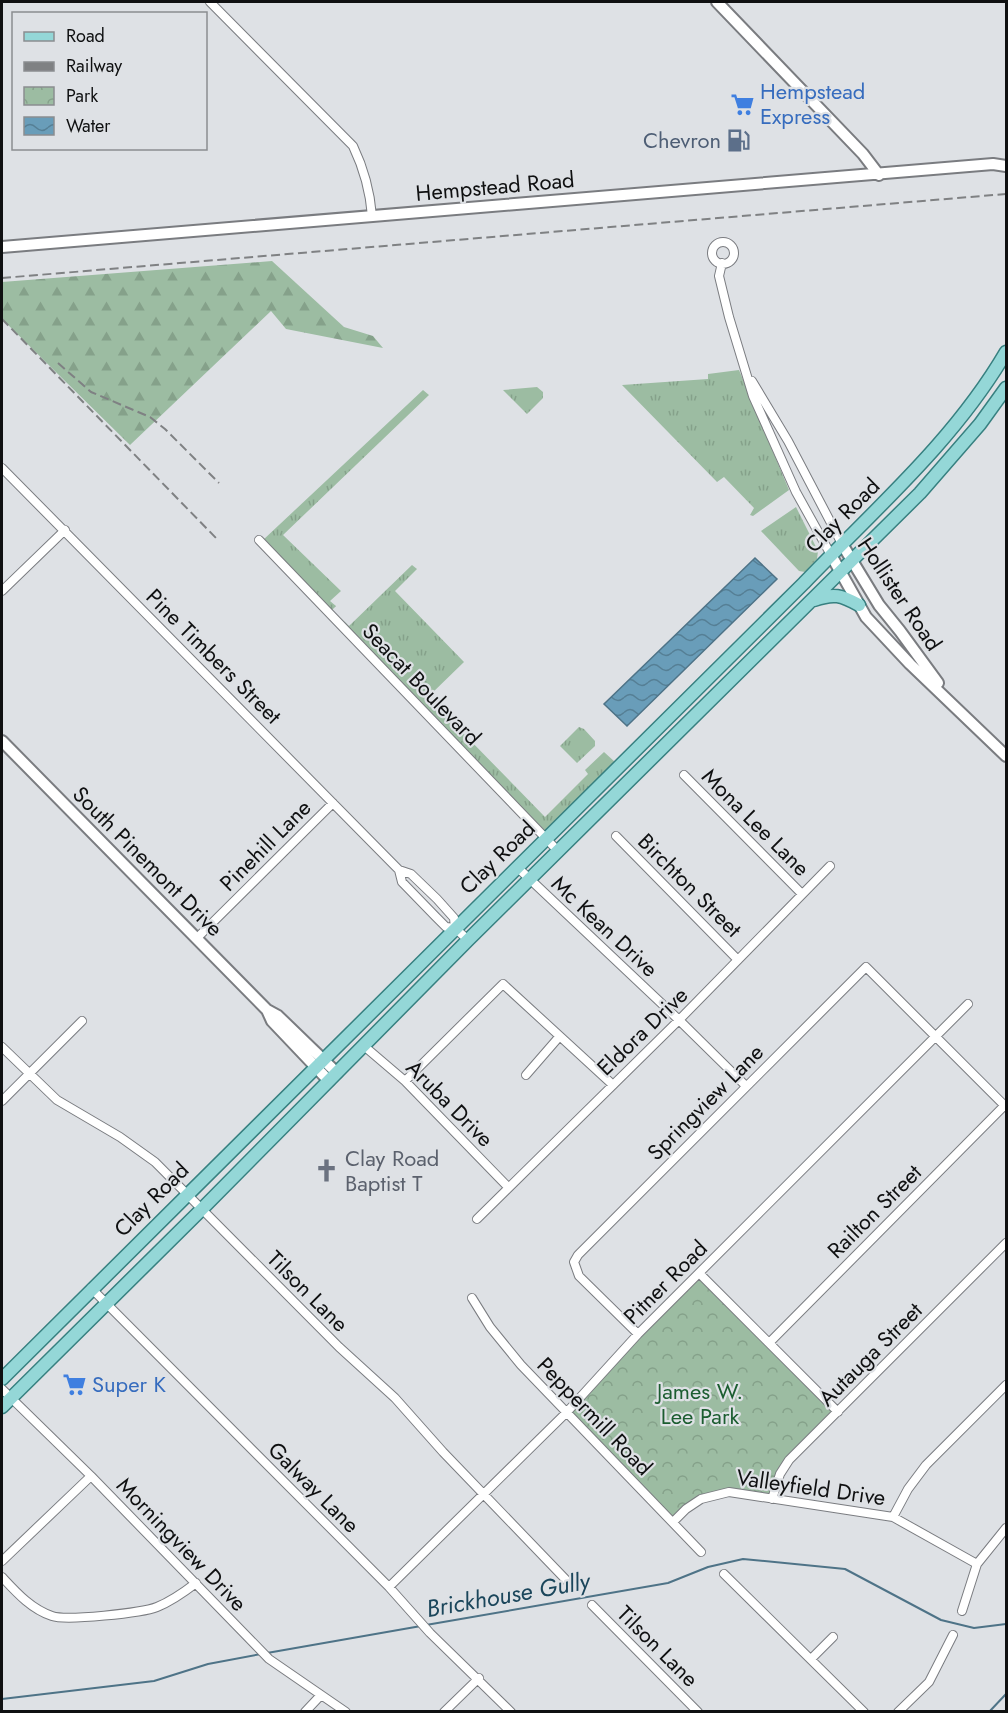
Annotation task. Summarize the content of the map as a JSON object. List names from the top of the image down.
{
  "streets": {
    "main road": ["Clay Road"],
    "street": [
      "Hempstead Road",
      "Hollister Road",
      "Pine Timbers Street",
      "Seacat Boulevard",
      "Mona Lee Lane",
      "Pinehill Lane",
      "South Pinemont Drive",
      "Birchton Street",
      "Mc Kean Drive",
      "Eldora Drive",
      "Springview Lane",
      "Aruba Drive",
      "Railton Street",
      "Pitner Road",
      "Tilson Lane",
      "Autauga Street",
      "Peppermill Road",
      "Galway Lane",
      "Valleyfield Drive",
      "Morningview Drive"
    ]
  },
  "crossings": [
    ["Clay Road", "Hollister Road"],
    ["Clay Road", "Pine Timbers Street"],
    ["Clay Road", "Seacat Boulevard"],
    ["Clay Road", "South Pinemont Drive"],
    ["Clay Road", "Mc Kean Drive"],
    ["Clay Road", "Aruba Drive"],
    ["Clay Road", "Tilson Lane"],
    ["Clay Road", "Galway Lane"],
    ["Clay Road", "Morningview Drive"],
    ["Pine Timbers Street", "Pinehill Lane"],
    ["Mona Lee Lane", "Eldora Drive"],
    ["Pinehill Lane", "South Pinemont Drive"],
    ["Birchton Street", "Eldora Drive"],
    ["Mc Kean Drive", "Eldora Drive"],
    ["Mc Kean Drive", "Springview Lane"],
    ["Eldora Drive", "Aruba Drive"],
    ["Springview Lane", "Pitner Road"],
    ["Pitner Road", "Tilson Lane"],
    ["Pitner Road", "Peppermill Road"],
    ["Pitner Road", "Galway Lane"],
    ["Autauga Street", "Valleyfield Drive"],
    ["Peppermill Road", "Valleyfield Drive"]
  ],
  "water": ["Brickhouse Gully"],
  "parks": ["James W. Lee Park"],
  "places": {
    "supermarket": ["Hempstead Express", "Super K"],
    "fuel station": ["Chevron"],
    "church": ["Clay Road Baptist T"]
  },
  "legend": [
    "Road",
    "Railway",
    "Park",
    "Water"
  ]
}
